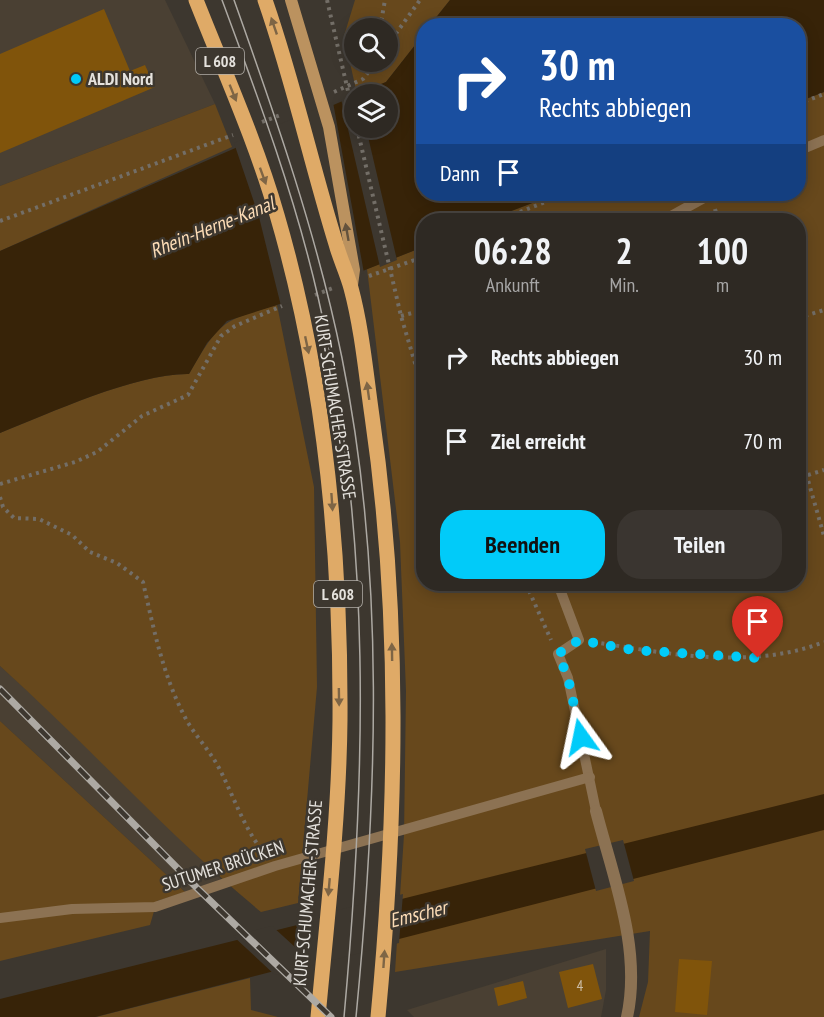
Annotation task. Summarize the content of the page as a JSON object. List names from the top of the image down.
{
  "streets": {
    "main road": ["L 608", "KURT-SCHUMACHER-STRASSE"],
    "lane": ["SUTUMER BRÜCKEN"]
  },
  "water": ["Rhein-Herne-Kanal", "Emscher"],
  "places": ["ALDI Nord"],
  "house_numbers": ["4"],
  "page": {
    "turn": ["30 m", "Rechts abbiegen"],
    "then": "Dann",
    "eta": [
      "06:28",
      "Ankunft",
      "2",
      "Min.",
      "100",
      "m"
    ],
    "list": [
      {
        "name": "Rechts abbiegen",
        "value": "30 m"
      },
      {
        "name": "Ziel erreicht",
        "value": "70 m"
      }
    ],
    "buttons": ["Beenden", "Teilen"]
  }
}
